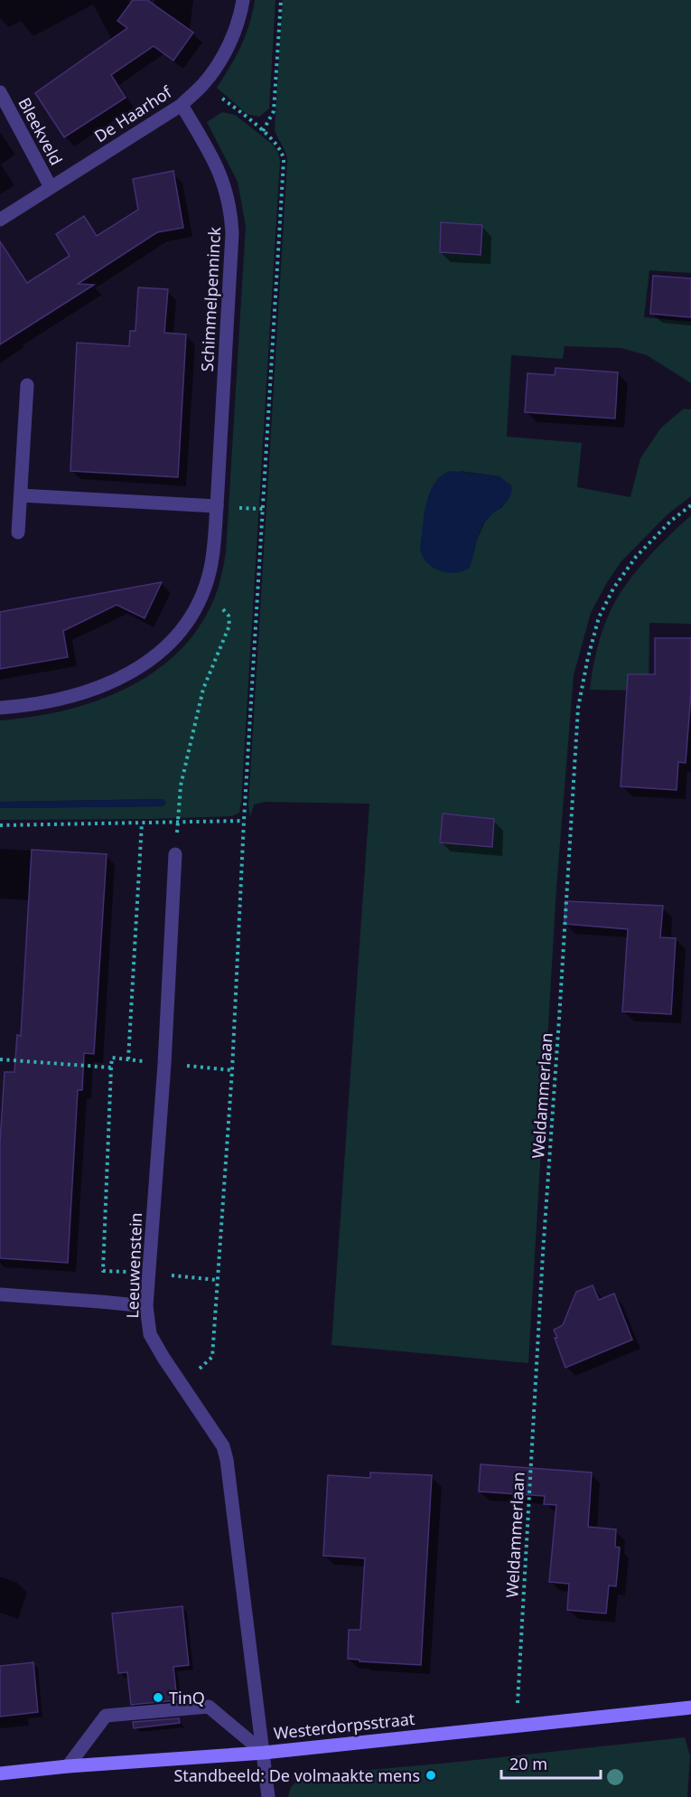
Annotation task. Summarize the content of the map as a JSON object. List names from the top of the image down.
{
  "streets": {
    "street": [
      "De Haarhof",
      "Bleekveld",
      "Schimmelpenninck",
      "Leeuwenstein",
      "Westerdorpsstraat"
    ],
    "path": ["Weldammerlaan"]
  },
  "crossings": [
    ["De Haarhof", "Bleekveld"],
    ["De Haarhof", "Schimmelpenninck"],
    ["Weldammerlaan", "Westerdorpsstraat"],
    ["Leeuwenstein", "Westerdorpsstraat"]
  ],
  "places": ["TinQ", "Standbeeld: De volmaakte mens"],
  "scale_bar": "20 m"
}
